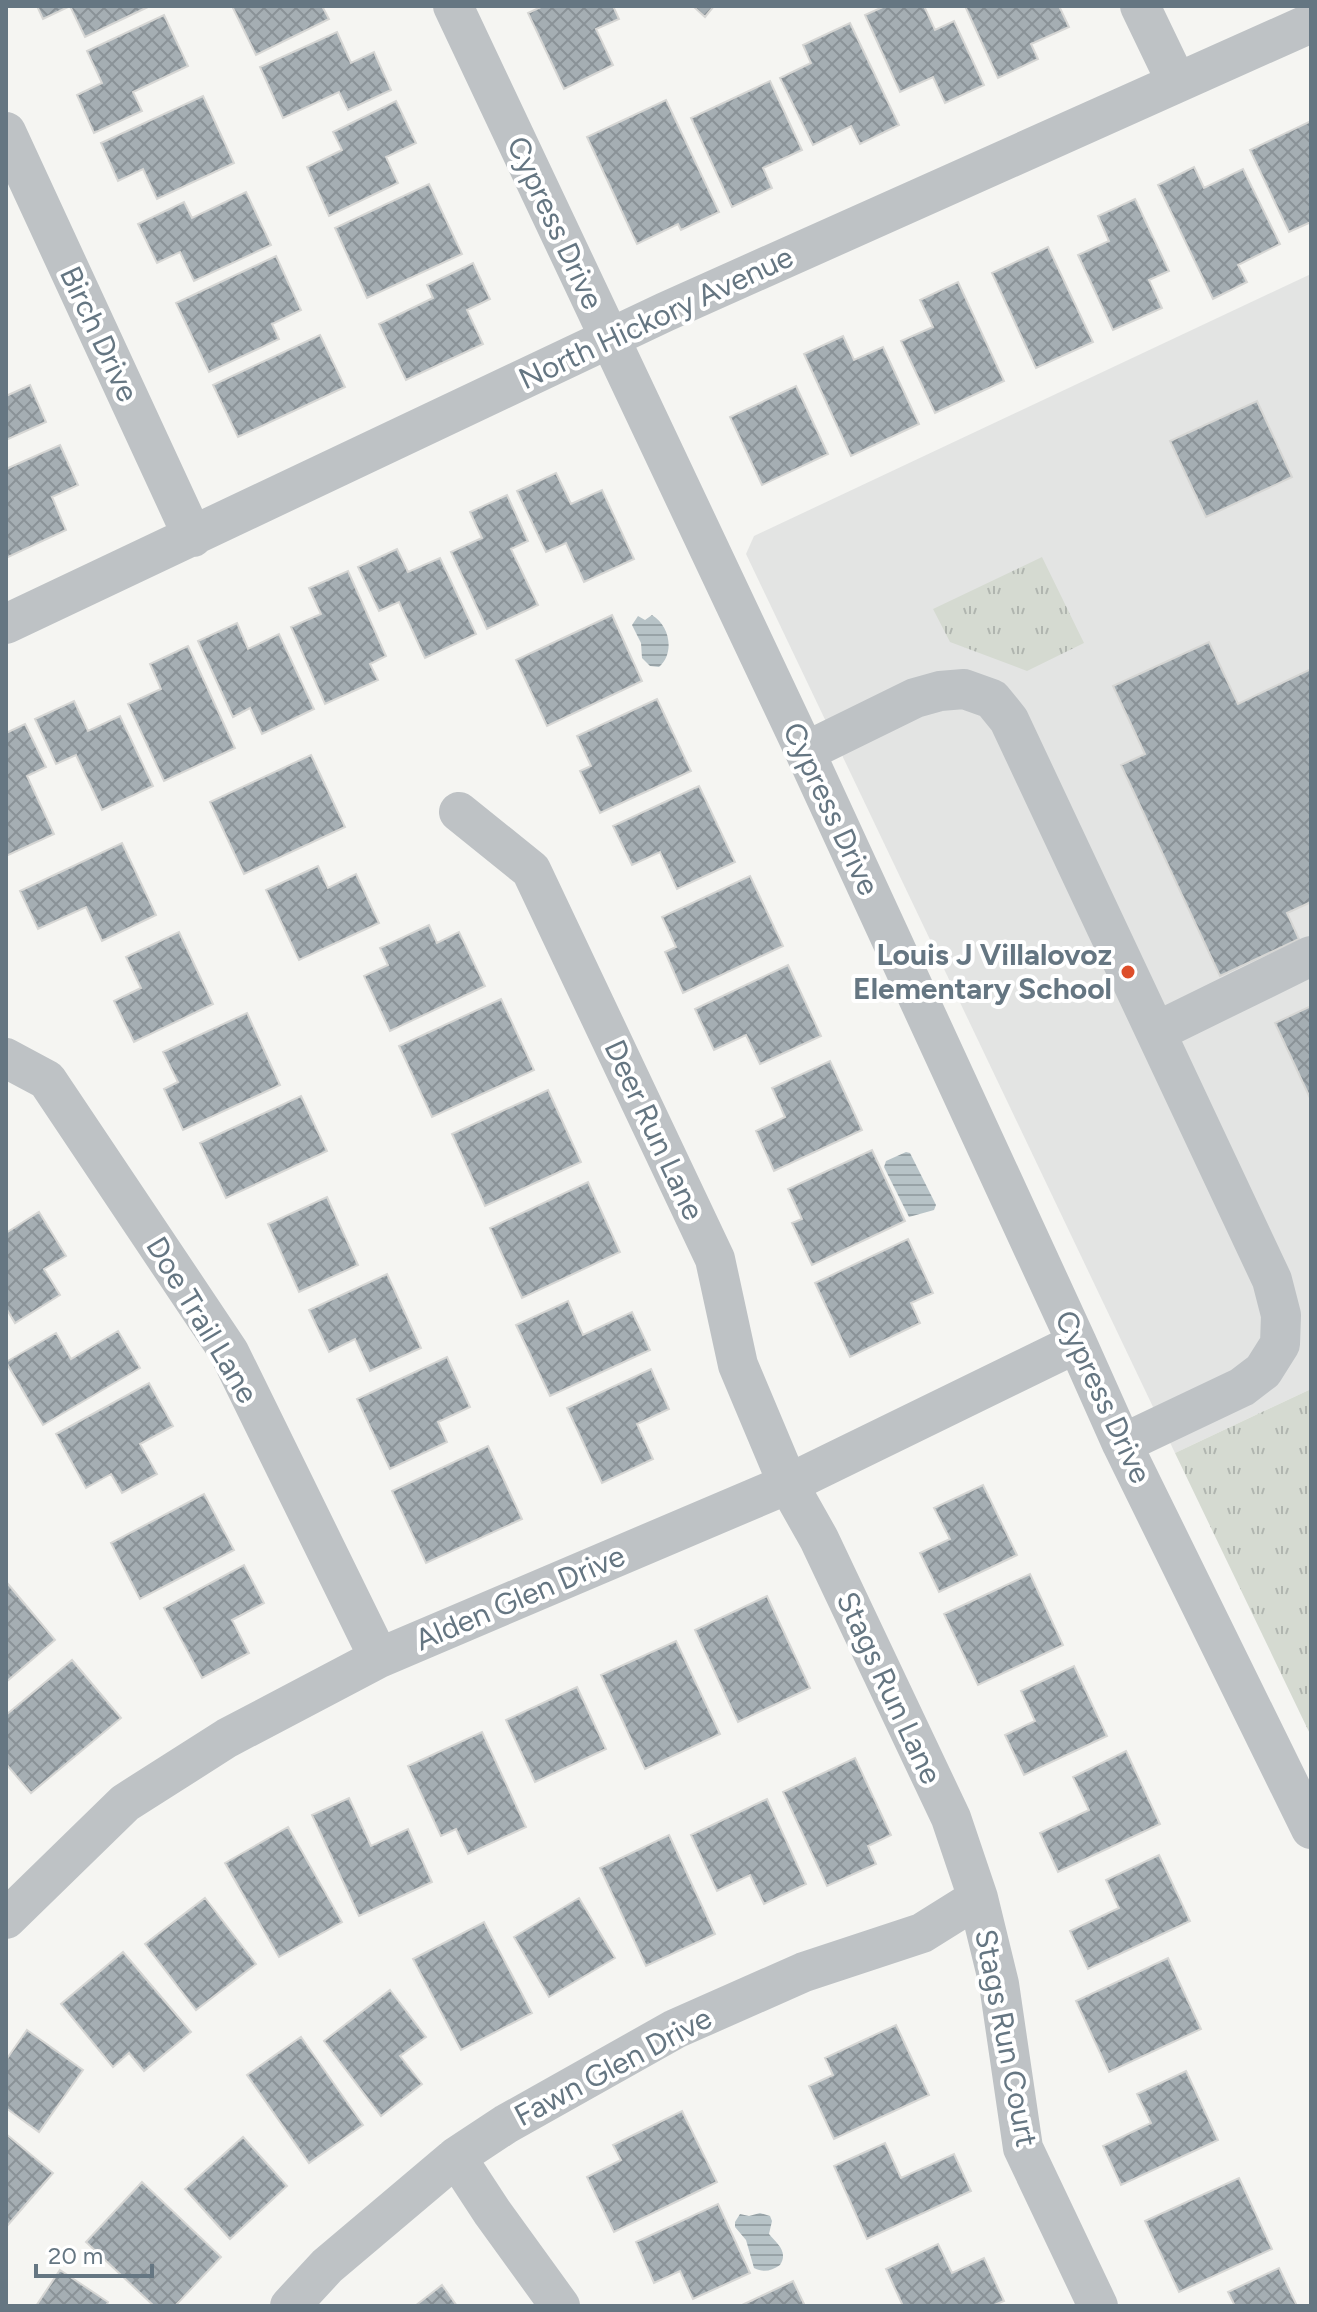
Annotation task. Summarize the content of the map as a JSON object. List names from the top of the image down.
{
  "streets": {
    "street": [
      "Cypress Drive",
      "North Hickory Avenue",
      "Birch Drive",
      "Deer Run Lane",
      "Doe Trail Lane",
      "Alden Glen Drive",
      "Stags Run Lane",
      "Stags Run Court",
      "Fawn Glen Drive"
    ]
  },
  "crossings": [
    ["Cypress Drive", "North Hickory Avenue"],
    ["Cypress Drive", "Alden Glen Drive"],
    ["North Hickory Avenue", "Birch Drive"],
    ["Deer Run Lane", "Alden Glen Drive"],
    ["Deer Run Lane", "Stags Run Lane"],
    ["Doe Trail Lane", "Alden Glen Drive"],
    ["Alden Glen Drive", "Stags Run Lane"],
    ["Stags Run Lane", "Stags Run Court"],
    ["Stags Run Lane", "Fawn Glen Drive"],
    ["Stags Run Court", "Fawn Glen Drive"]
  ],
  "places": ["Louis J Villalovoz Elementary School"],
  "scale_bar": "20 m"
}
